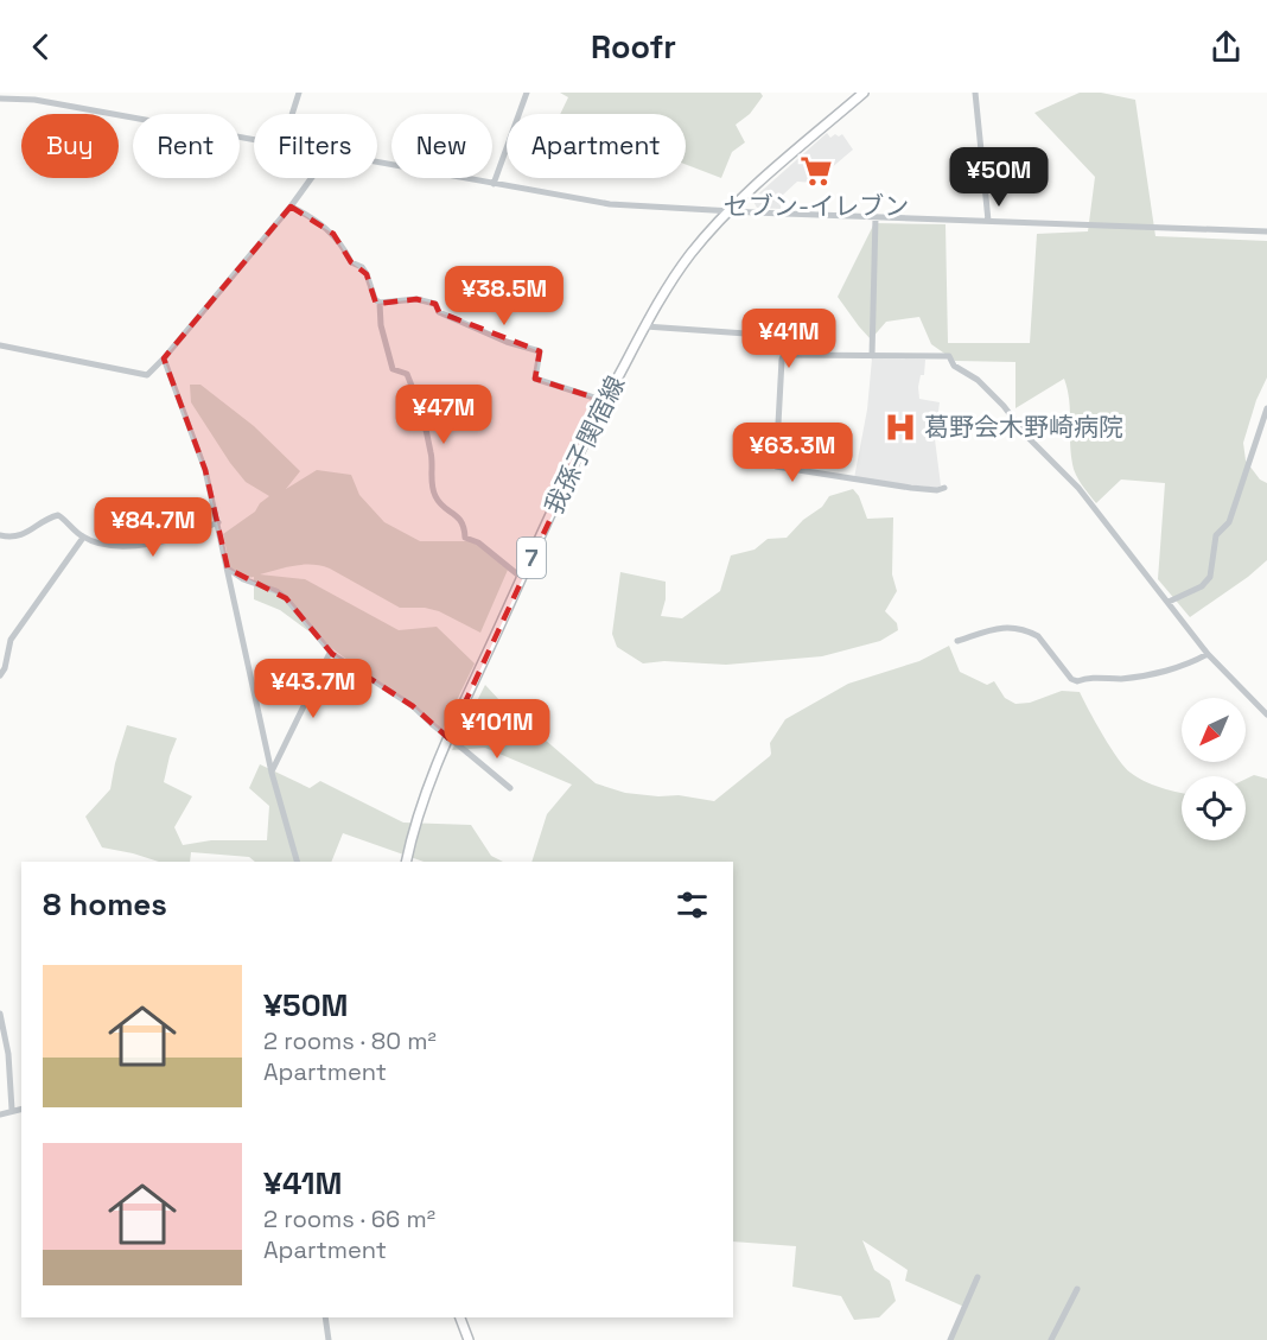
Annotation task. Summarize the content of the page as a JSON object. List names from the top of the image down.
{
  "streets": {
    "main road": ["我孫子関宿線", "7"]
  },
  "places": {
    "supermarket": ["セブン-イレブン"],
    "hospital": ["葛野会木野崎病院"]
  },
  "north": "bottom left",
  "page": {
    "header": "Roofr",
    "chip": [
      "Buy",
      "Rent",
      "Filters",
      "New",
      "Apartment"
    ],
    "price": [
      "¥50M",
      "¥38.5M",
      "¥41M",
      "¥47M",
      "¥63.3M",
      "¥84.7M",
      "¥43.7M",
      "¥101M"
    ],
    "heading": "8 homes",
    "list": [
      {
        "name": "¥50M",
        "note": "2 rooms · 80 m² · Apartment"
      },
      {
        "name": "¥41M",
        "note": "2 rooms · 66 m² · Apartment"
      }
    ]
  }
}
